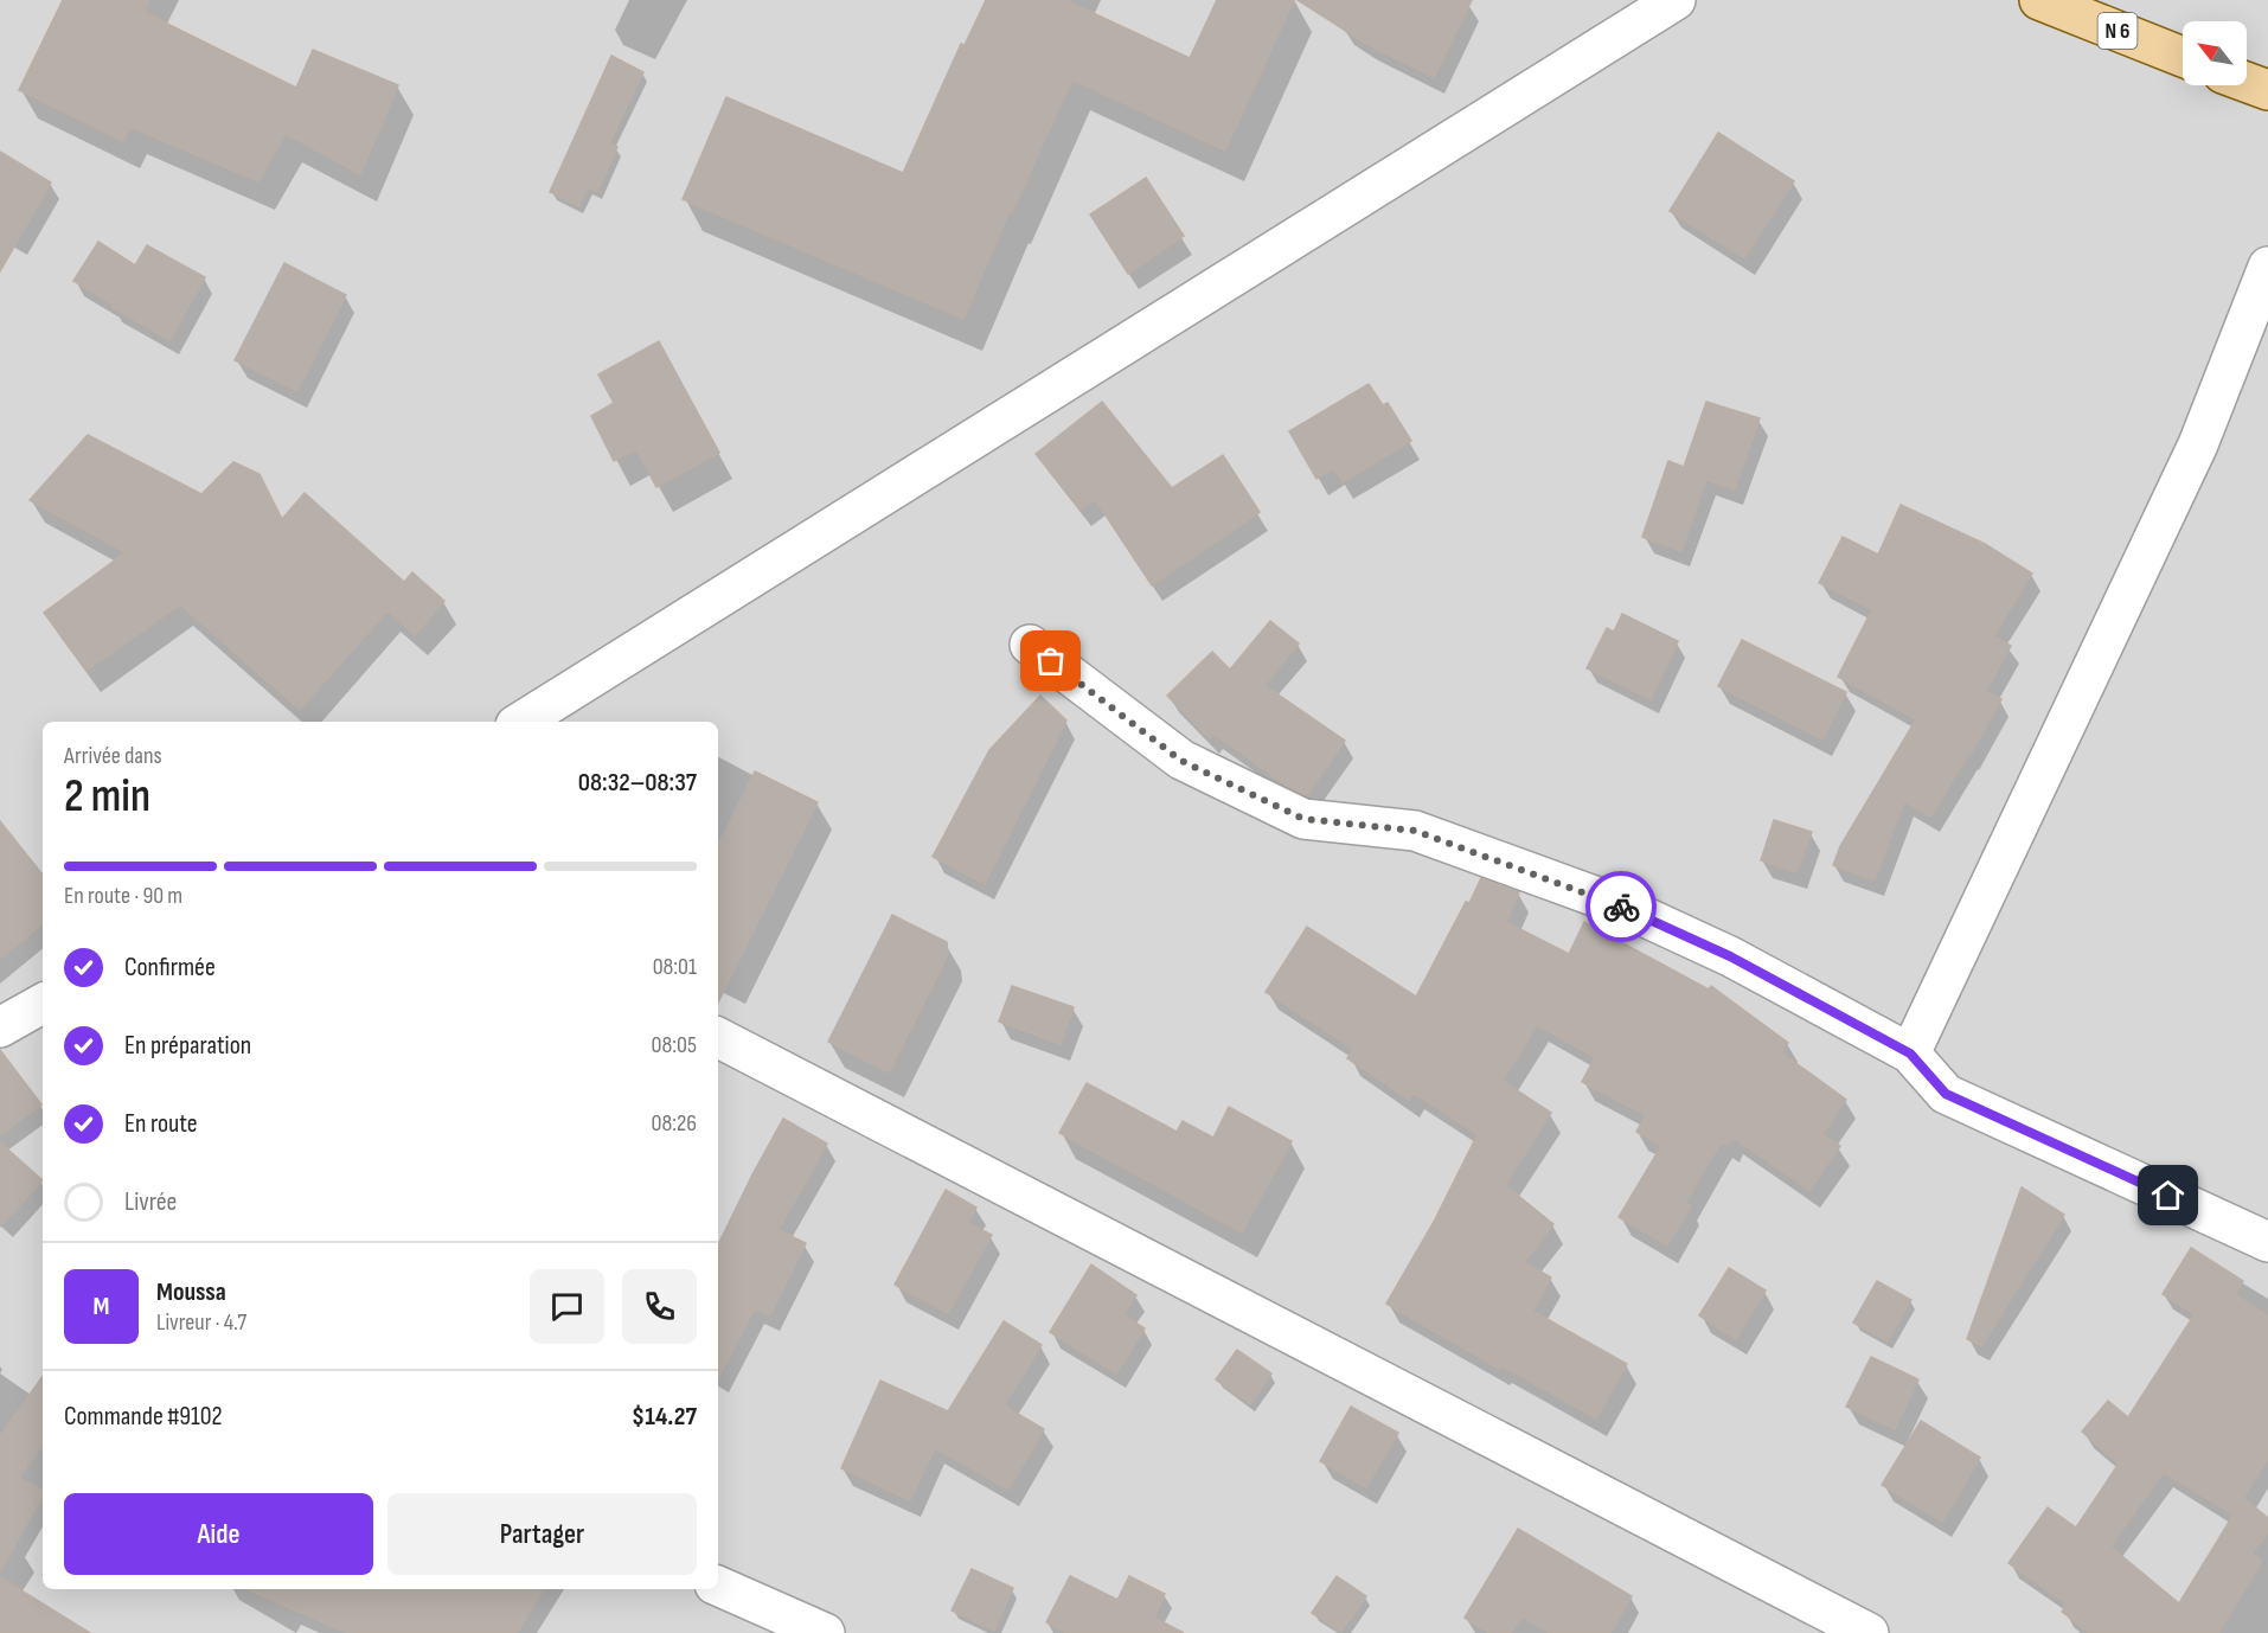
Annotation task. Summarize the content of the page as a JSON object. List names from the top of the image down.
{
  "streets": {
    "main road": ["N 6"]
  },
  "north": "top left",
  "page": {
    "heading": ["2 min", "Arrivée dans", "08:32–08:37"],
    "panel": [
      "Moussa",
      "Livreur · 4.7",
      "Commande #9102",
      "$14.27"
    ],
    "bar": "En route · 90 m",
    "list": [
      ["Confirmée", "08:01"],
      ["En préparation", "08:05"],
      ["En route", "08:26"],
      "Livrée"
    ],
    "round": "M",
    "buttons": ["Aide", "Partager"]
  }
}
